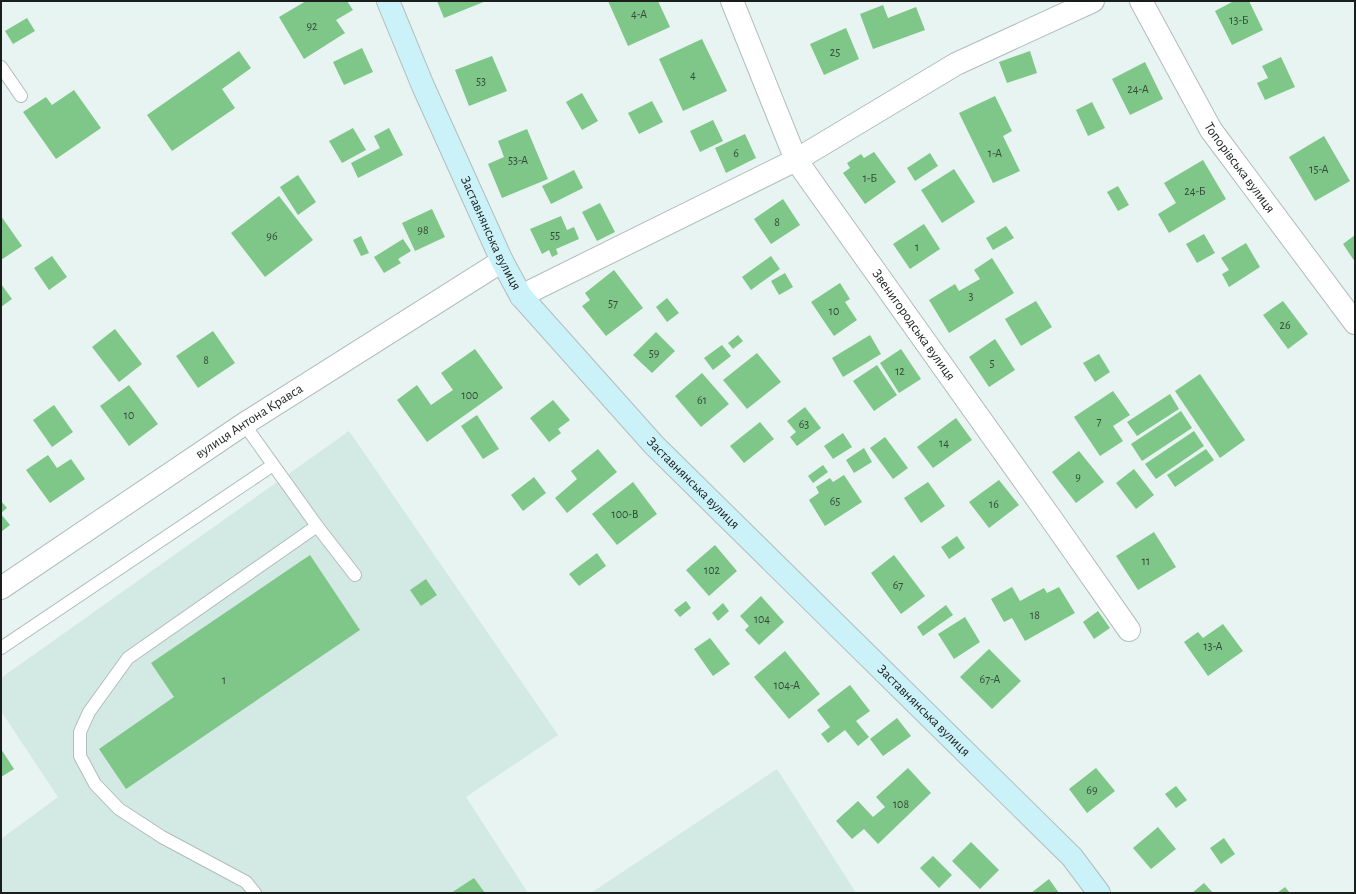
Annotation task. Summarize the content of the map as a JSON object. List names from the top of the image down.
{
  "streets": {
    "street": [
      "Топорівська вулиця",
      "Заставнянська вулиця",
      "Звенигородська вулиця",
      "вулиця Антона Кравса"
    ]
  },
  "crossings": [
    ["Заставнянська вулиця", "вулиця Антона Кравса"]
  ],
  "house_numbers": [
    "4-А",
    "13-Б",
    "92",
    "25",
    "4",
    "53",
    "24-А",
    "6",
    "1-А",
    "53-А",
    "15-А",
    "1-Б",
    "24-Б",
    "8",
    "98",
    "55",
    "96",
    "1",
    "3",
    "57",
    "10",
    "26",
    "59",
    "8",
    "5",
    "12",
    "100",
    "61",
    "10",
    "7",
    "63",
    "14",
    "9",
    "65",
    "16",
    "100-В",
    "11",
    "102",
    "67",
    "18",
    "104",
    "13-А",
    "67-А",
    "1",
    "104-А",
    "69",
    "108"
  ]
}
